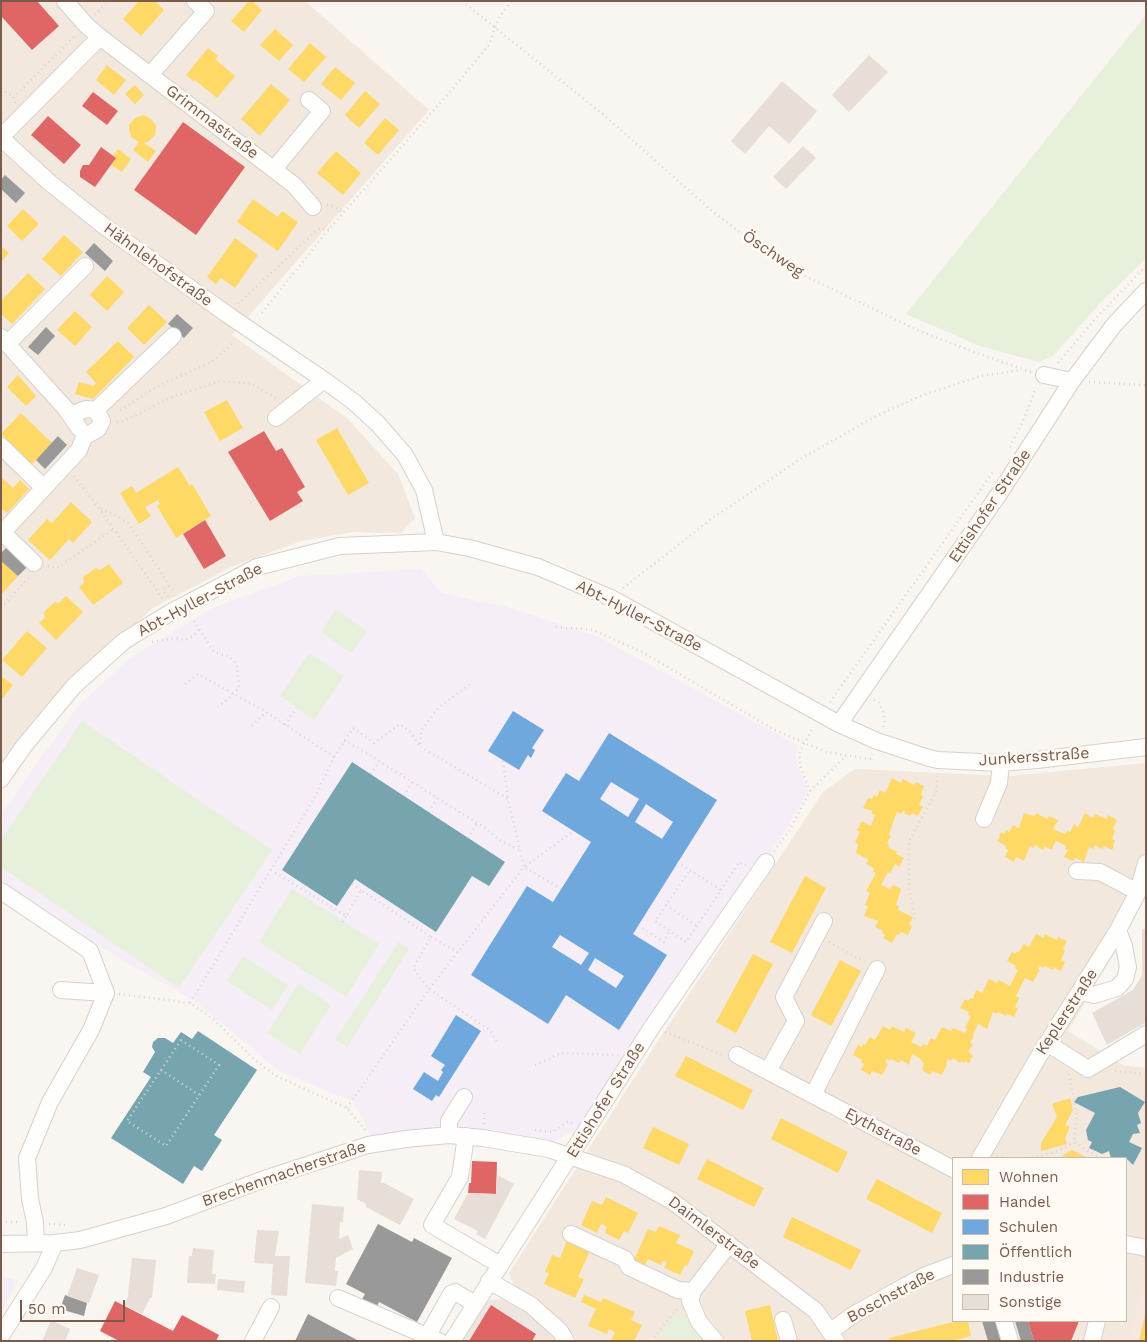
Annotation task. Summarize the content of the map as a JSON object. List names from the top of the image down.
{
  "streets": {
    "street": [
      "Grimmastraße",
      "Hähnlehofstraße",
      "Ettishofer Straße",
      "Abt-Hyller-Straße",
      "Junkersstraße",
      "Keplerstraße",
      "Eythstraße",
      "Brechenmacherstraße",
      "Daimlerstraße",
      "Boschstraße"
    ],
    "path": ["Öschweg"]
  },
  "crossings": [
    ["Hähnlehofstraße", "Abt-Hyller-Straße"],
    ["Ettishofer Straße", "Abt-Hyller-Straße"],
    ["Ettishofer Straße", "Junkersstraße"],
    ["Ettishofer Straße", "Brechenmacherstraße"],
    ["Ettishofer Straße", "Daimlerstraße"],
    ["Abt-Hyller-Straße", "Junkersstraße"],
    ["Brechenmacherstraße", "Daimlerstraße"],
    ["Daimlerstraße", "Boschstraße"]
  ],
  "legend": [
    "Wohnen",
    "Handel",
    "Schulen",
    "Öffentlich",
    "Industrie",
    "Sonstige"
  ],
  "scale_bar": "50 m"
}
